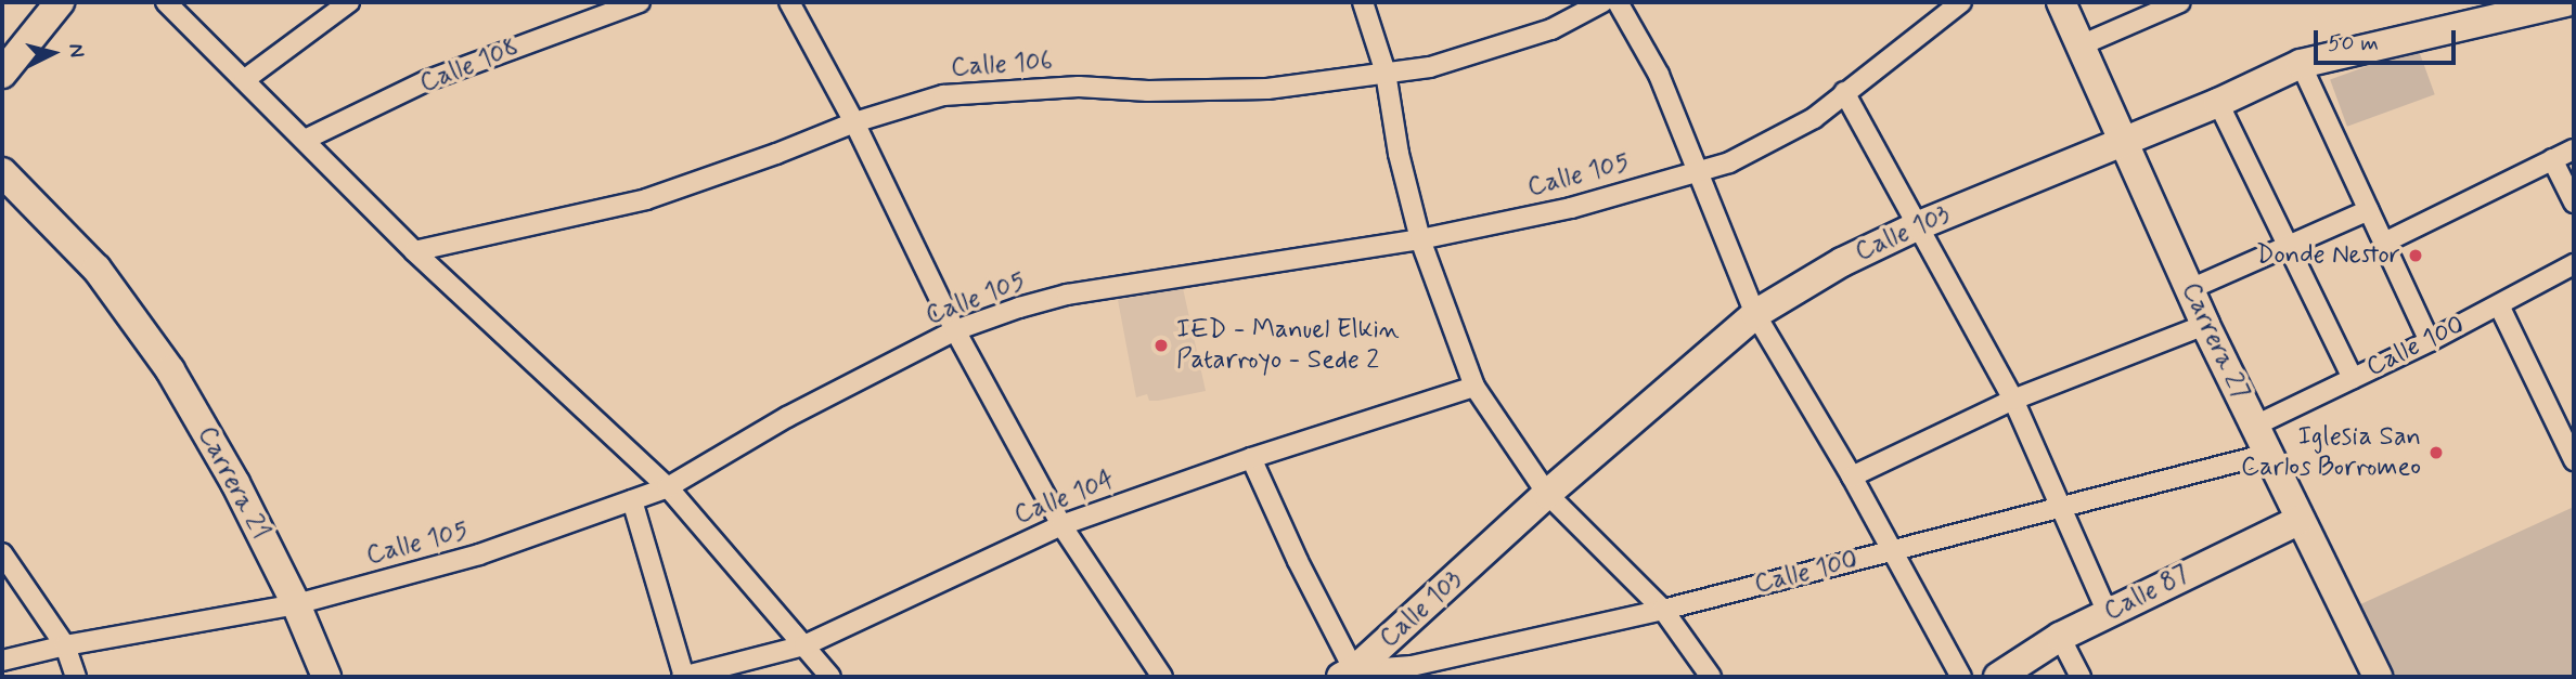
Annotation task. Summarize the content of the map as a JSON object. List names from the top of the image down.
{
  "streets": {
    "street": [
      "Calle 106",
      "Calle 108",
      "Calle 105",
      "Calle 103",
      "Carrera 27",
      "Calle 100",
      "Carrera 21",
      "Calle 104",
      "Calle 87"
    ]
  },
  "crossings": [
    ["Calle 105", "Carrera 21"],
    ["Calle 103", "Carrera 27"],
    ["Calle 103", "Calle 100"],
    ["Carrera 27", "Calle 100"],
    ["Carrera 27", "Calle 87"]
  ],
  "places": ["Donde Nestor", "IED - Manuel Elkin Patarroyo - Sede 2", "Iglesia San Carlos Borromeo"],
  "scale_bar": "50 m",
  "north": "right"
}
